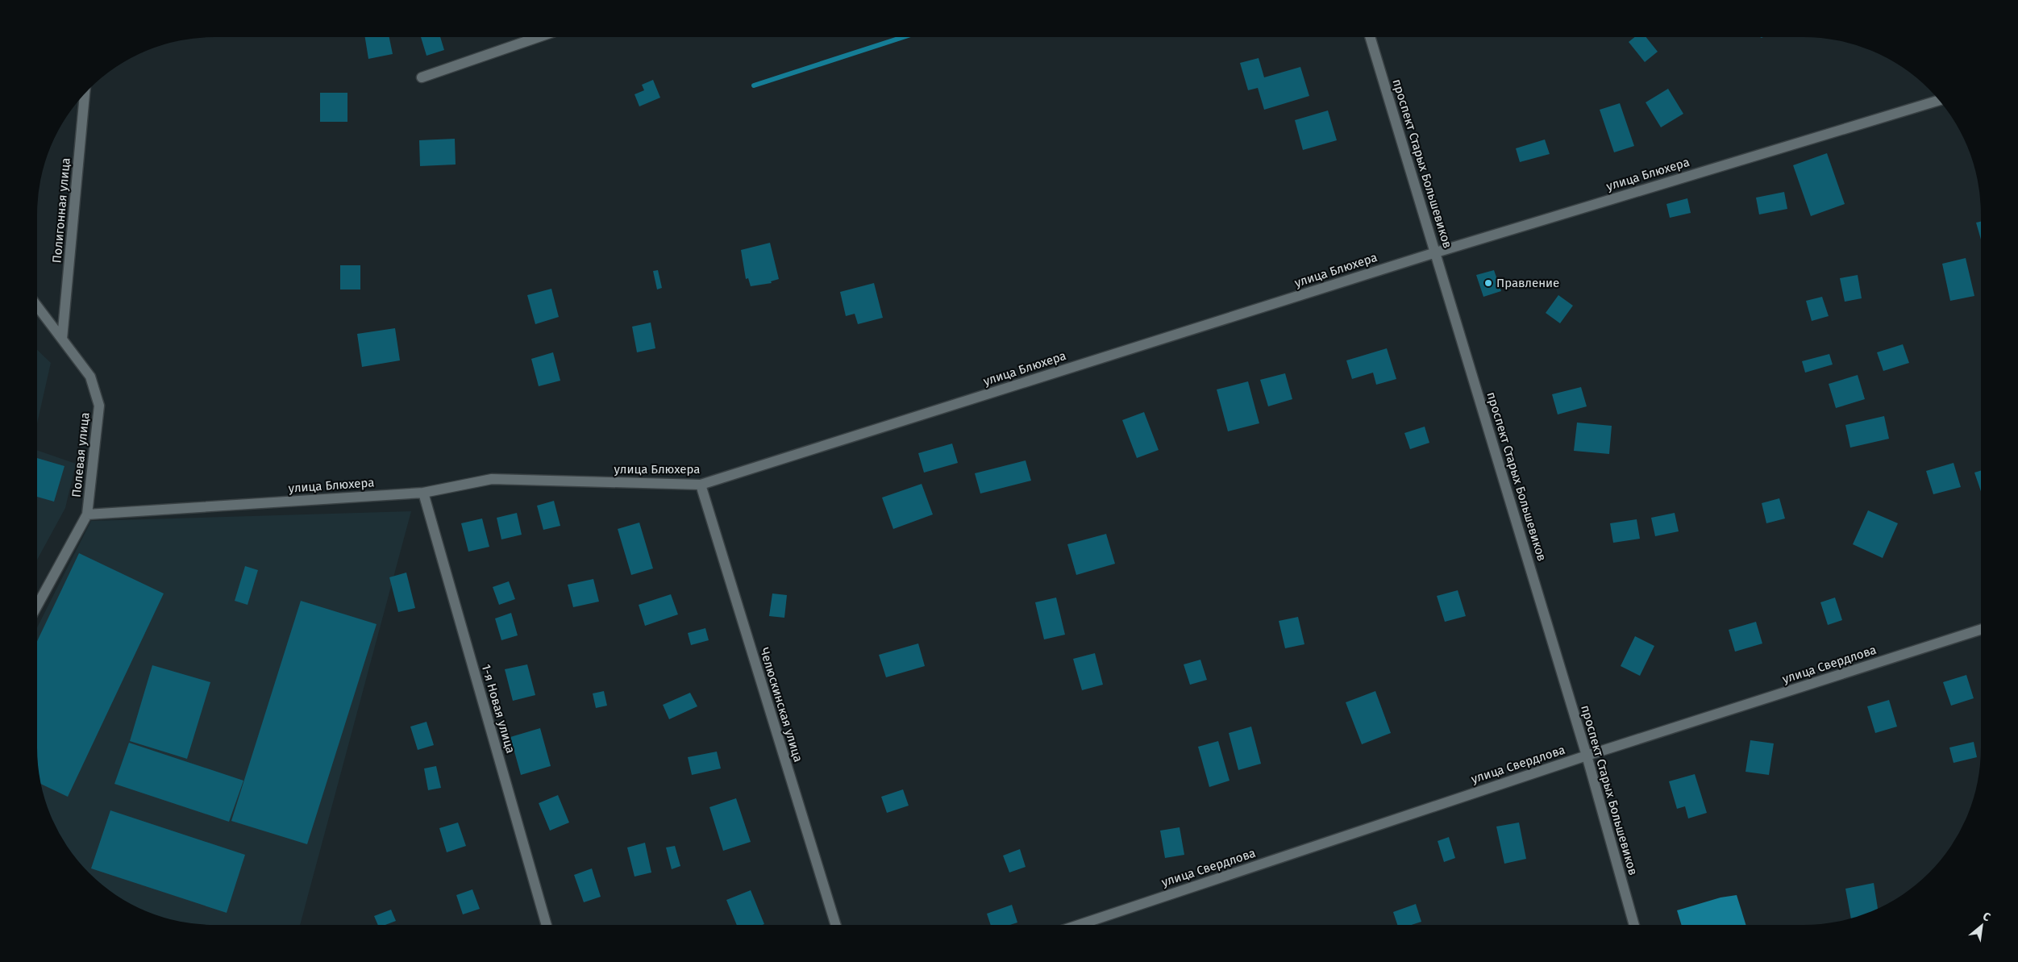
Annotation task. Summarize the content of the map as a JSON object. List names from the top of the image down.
{
  "streets": {
    "street": [
      "проспект Старых Большевиков",
      "улица Блюхера",
      "Полигонная улица",
      "Полевая улица",
      "улица Свердлова",
      "Челюскинская улица",
      "1-я Новая улица"
    ]
  },
  "crossings": [
    ["проспект Старых Большевиков", "улица Блюхера"],
    ["проспект Старых Большевиков", "улица Свердлова"],
    ["улица Блюхера", "Полевая улица"],
    ["улица Блюхера", "Челюскинская улица"],
    ["улица Блюхера", "1-я Новая улица"],
    ["Полигонная улица", "Полевая улица"]
  ],
  "places": ["Правление"],
  "north": "top right"
}
